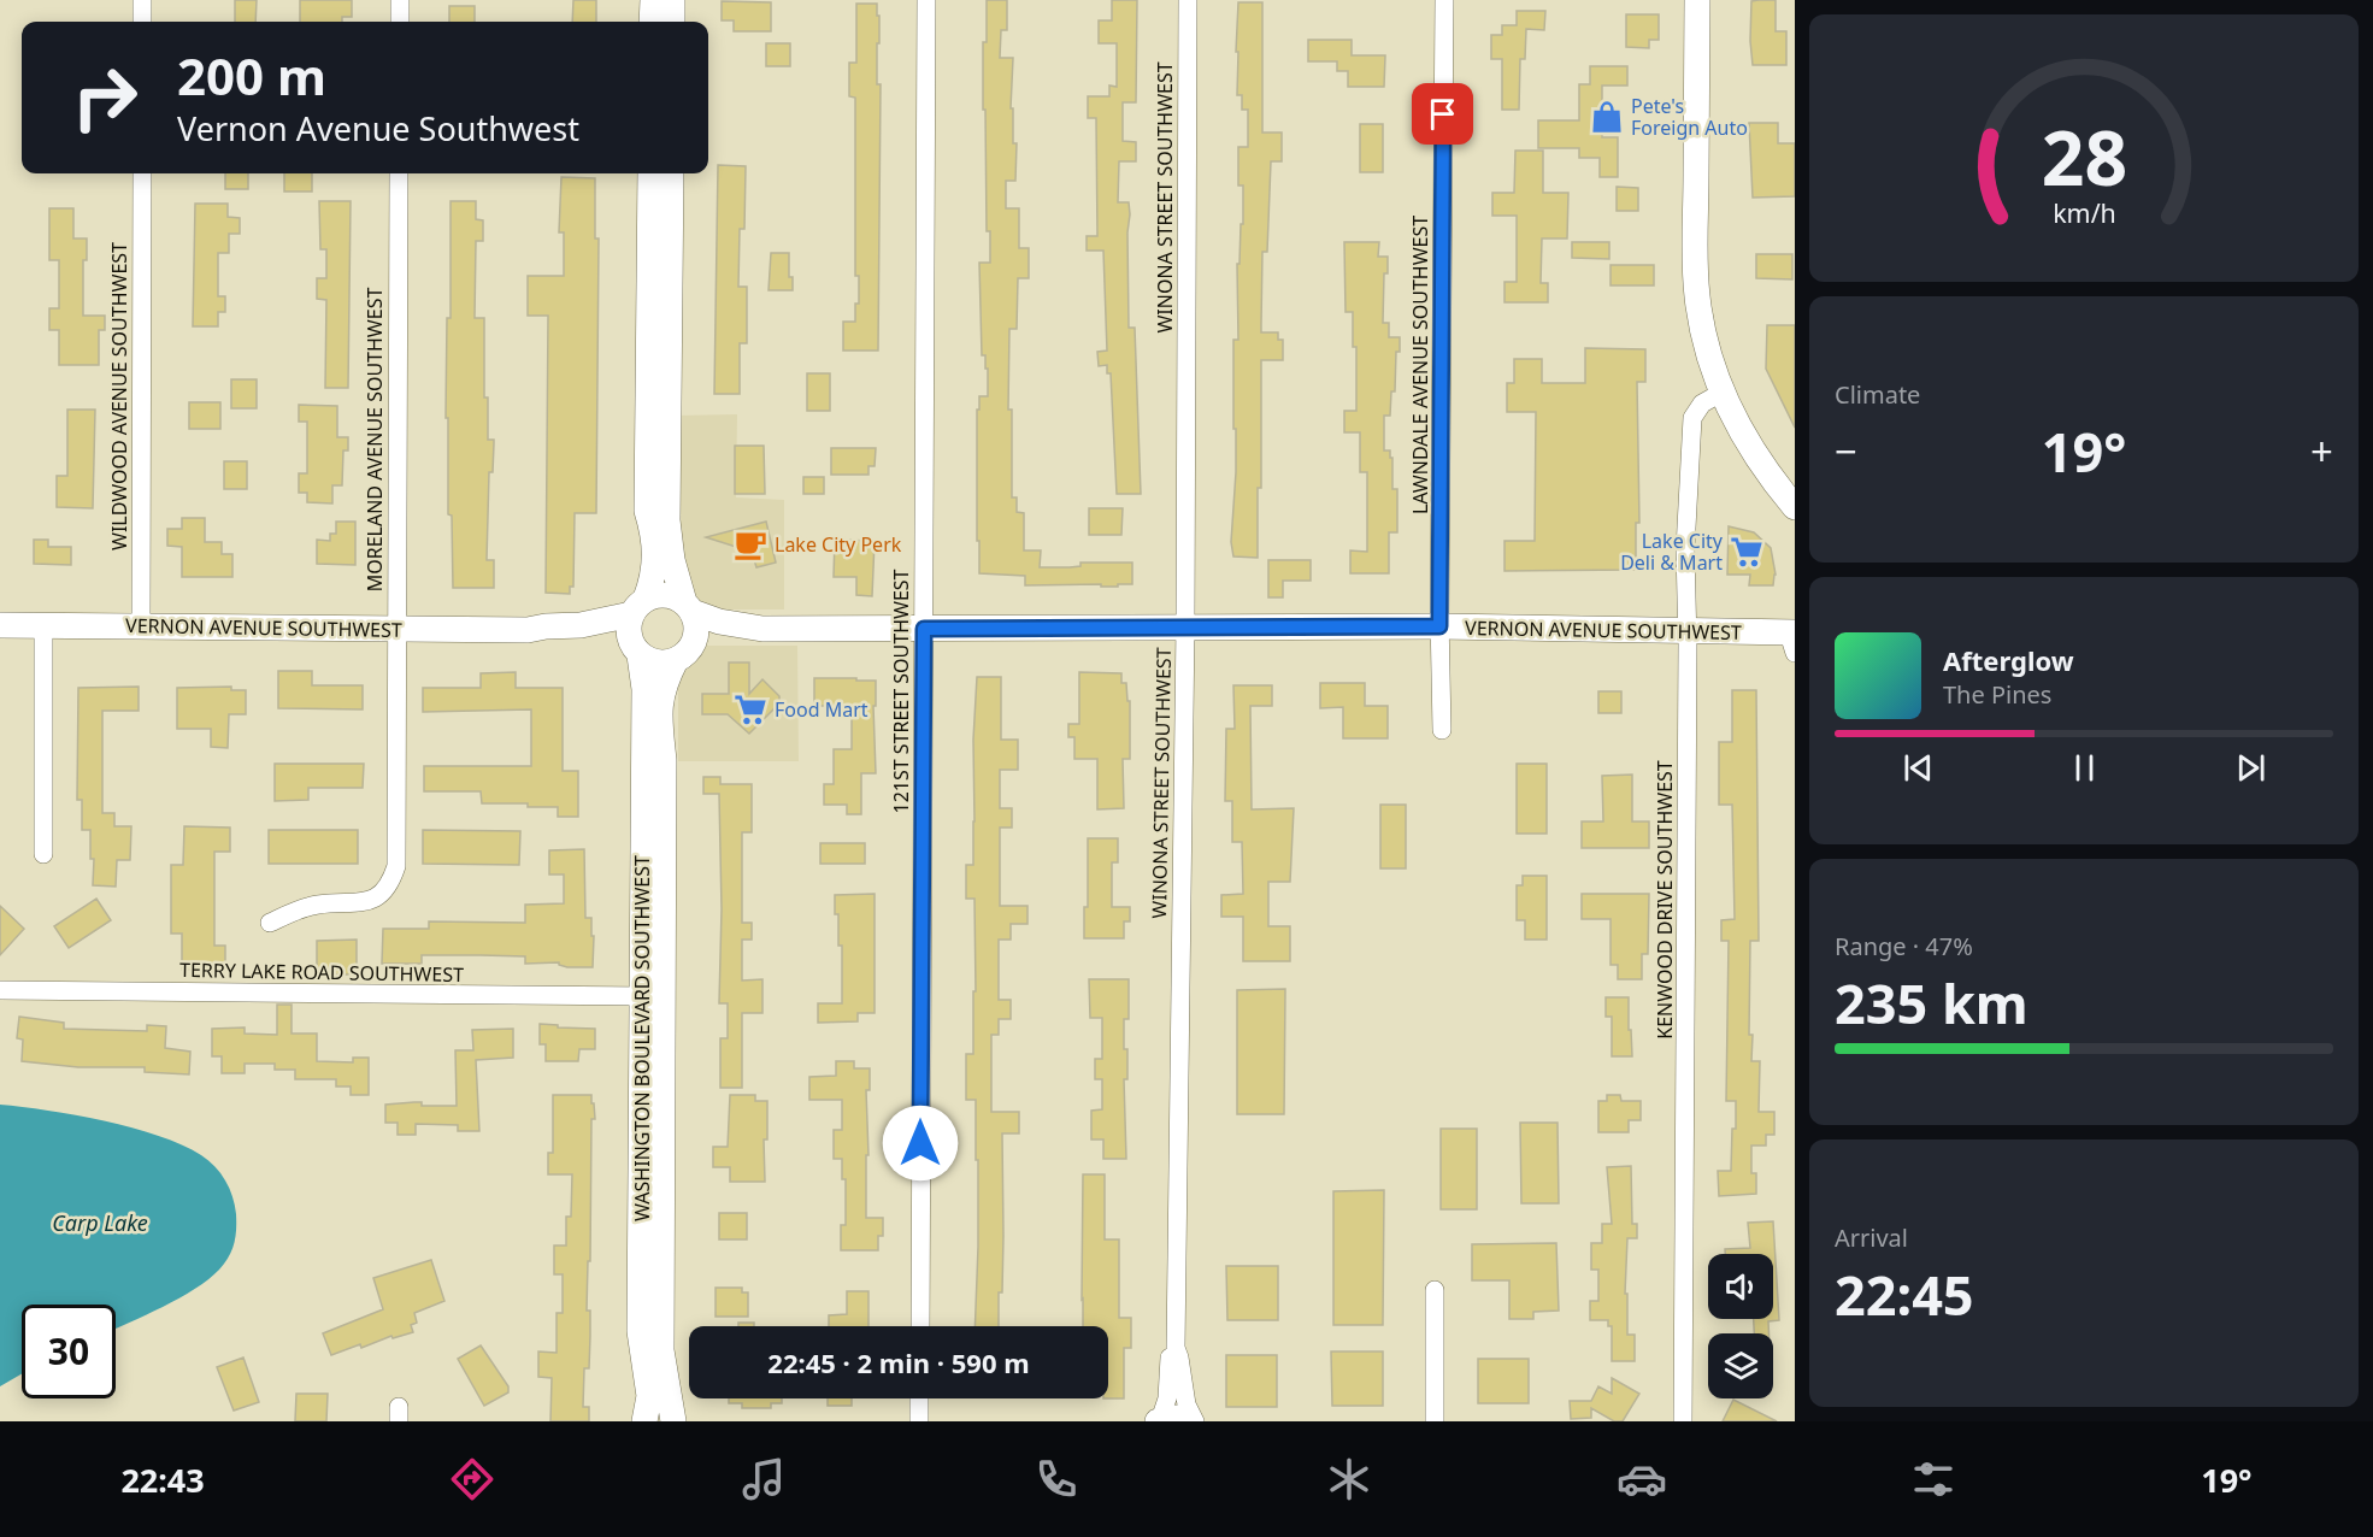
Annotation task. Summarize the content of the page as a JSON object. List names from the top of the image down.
{
  "streets": {
    "main road": ["VERNON AVENUE SOUTHWEST", "WASHINGTON BOULEVARD SOUTHWEST"],
    "street": [
      "WINONA STREET SOUTHWEST",
      "LAWNDALE AVENUE SOUTHWEST",
      "WILDWOOD AVENUE SOUTHWEST",
      "MORELAND AVENUE SOUTHWEST",
      "121ST STREET SOUTHWEST",
      "KENWOOD DRIVE SOUTHWEST",
      "TERRY LAKE ROAD SOUTHWEST"
    ]
  },
  "crossings": [
    ["WINONA STREET SOUTHWEST", "VERNON AVENUE SOUTHWEST"],
    ["LAWNDALE AVENUE SOUTHWEST", "VERNON AVENUE SOUTHWEST"],
    ["WILDWOOD AVENUE SOUTHWEST", "VERNON AVENUE SOUTHWEST"],
    ["MORELAND AVENUE SOUTHWEST", "VERNON AVENUE SOUTHWEST"],
    ["VERNON AVENUE SOUTHWEST", "121ST STREET SOUTHWEST"],
    ["VERNON AVENUE SOUTHWEST", "KENWOOD DRIVE SOUTHWEST"],
    ["VERNON AVENUE SOUTHWEST", "WASHINGTON BOULEVARD SOUTHWEST"],
    ["TERRY LAKE ROAD SOUTHWEST", "WASHINGTON BOULEVARD SOUTHWEST"]
  ],
  "water": ["Carp Lake"],
  "places": {
    "shop": ["Pete's Foreign Auto"],
    "cafe": ["Lake City Perk"],
    "supermarket": ["Lake City Deli & Mart", "Food Mart"]
  },
  "page": {
    "turn": ["200 m", "Vernon Avenue Southwest"],
    "tile": [
      "Climate",
      ["Range · 47%", "235 km"],
      ["Arrival", "22:45"]
    ],
    "heat": ["−", "19°", "+"],
    "song": ["Afterglow", "The Pines"],
    "limit": "30",
    "trip": "22:45 · 2 min · 590 m",
    "tabs": ["22:43", "19°"],
    "gauge": ["28", "km/h"]
  }
}
